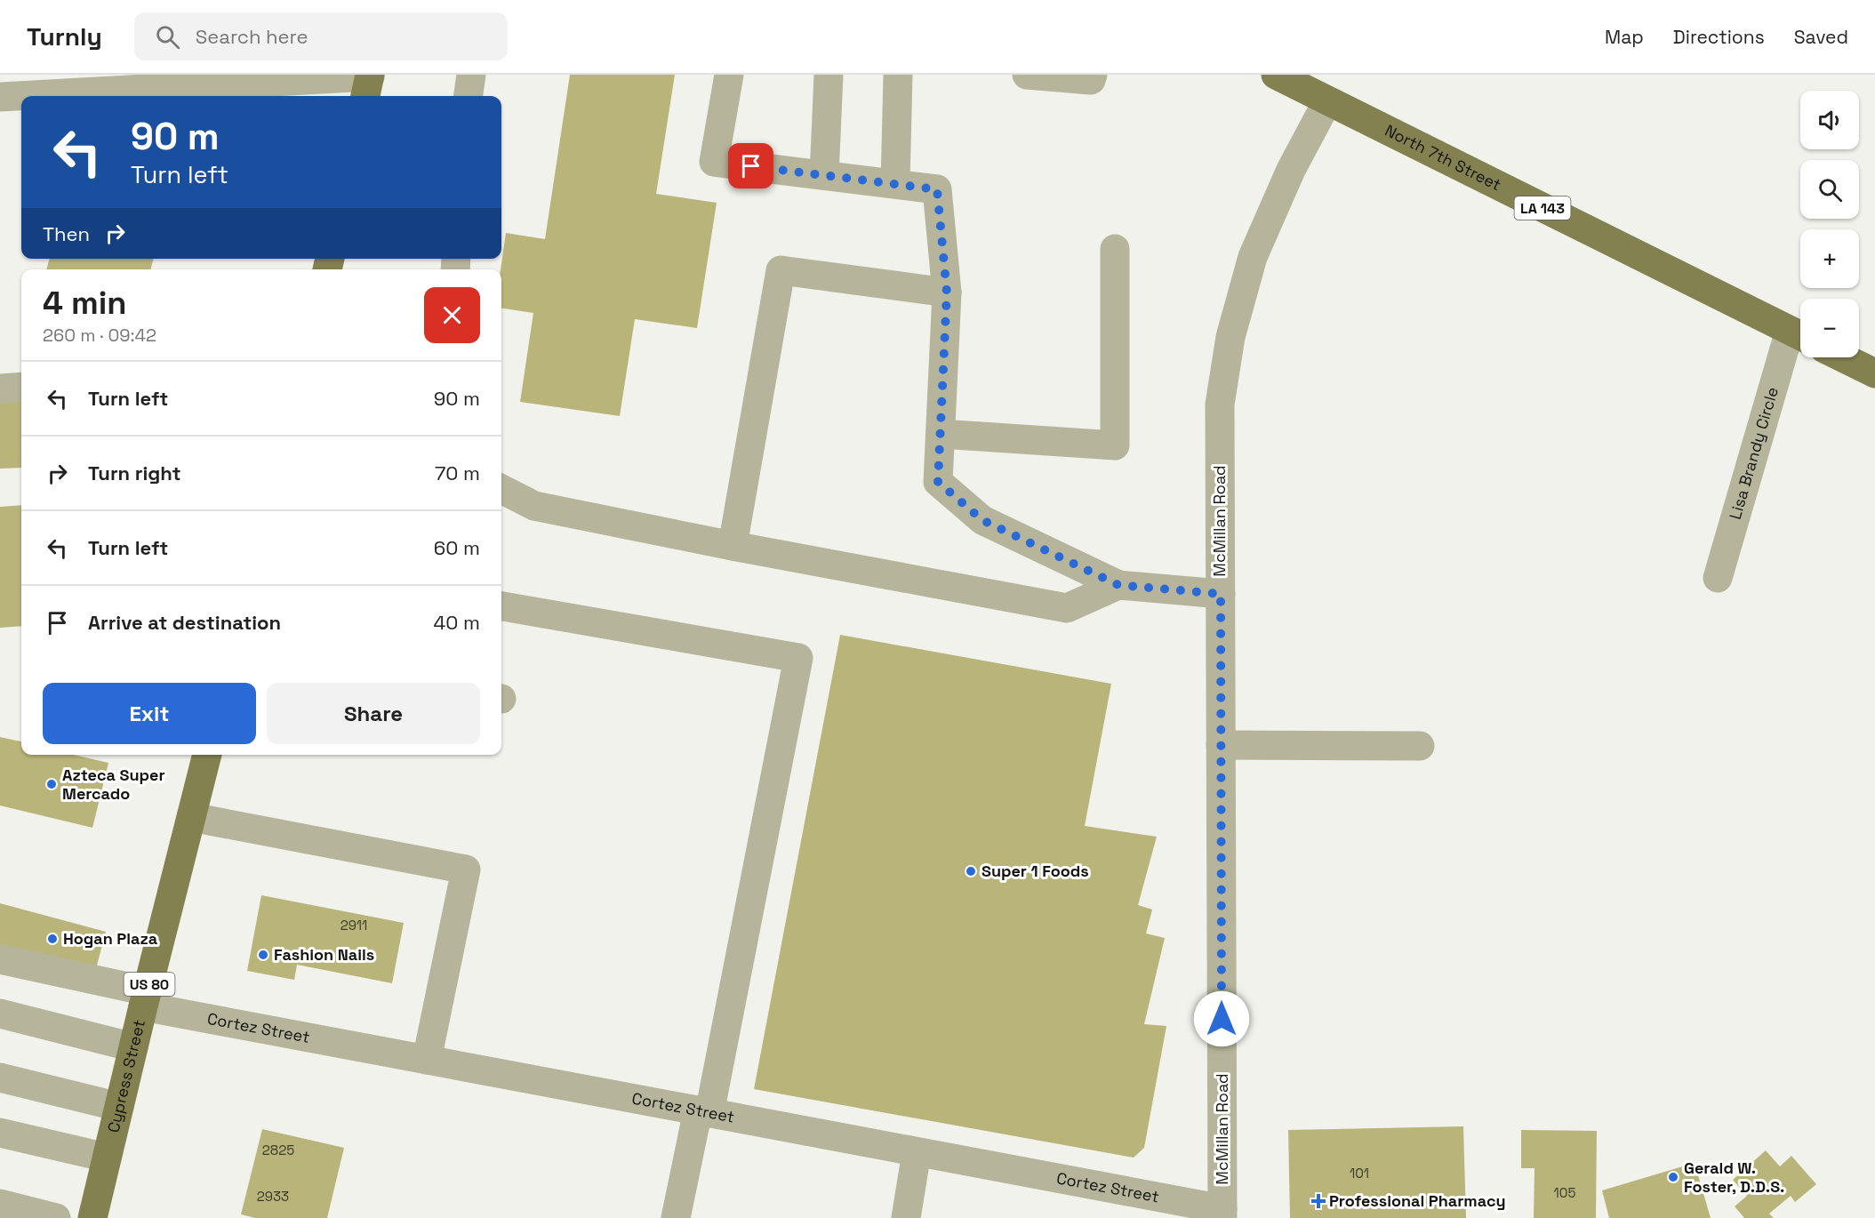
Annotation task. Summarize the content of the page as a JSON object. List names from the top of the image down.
{
  "streets": {
    "main road": [
      "North 7th Street",
      "LA 143",
      "US 80",
      "Cypress Street"
    ],
    "street": ["Lisa Brandy Circle", "McMillan Road", "Cortez Street"]
  },
  "crossings": [
    ["North 7th Street", "Lisa Brandy Circle"],
    ["North 7th Street", "McMillan Road"],
    ["McMillan Road", "Cortez Street"],
    ["Cortez Street", "Cypress Street"]
  ],
  "places": {
    "other": [
      "Azteca Super Mercado",
      "Super 1 Foods",
      "Hogan Plaza",
      "Fashion Nails",
      "Gerald W. Foster, D.D.S."
    ],
    "health": ["Professional Pharmacy"]
  },
  "house_numbers": [
    "2911",
    "2825",
    "101",
    "105",
    "2933"
  ],
  "page": {
    "header": "Turnly",
    "search": "Search here",
    "nav": ["Map", "Directions", "Saved"],
    "map_buttons": ["+", "−"],
    "turn": ["90 m", "Turn left"],
    "then": "Then",
    "heading": ["4 min", "260 m · 09:42"],
    "list": [
      {
        "name": "Turn left",
        "value": "90 m"
      },
      {
        "name": "Turn right",
        "value": "70 m"
      },
      {
        "name": "Turn left",
        "value": "60 m"
      },
      {
        "name": "Arrive at destination",
        "value": "40 m"
      }
    ],
    "buttons": ["Exit", "Share"]
  }
}
